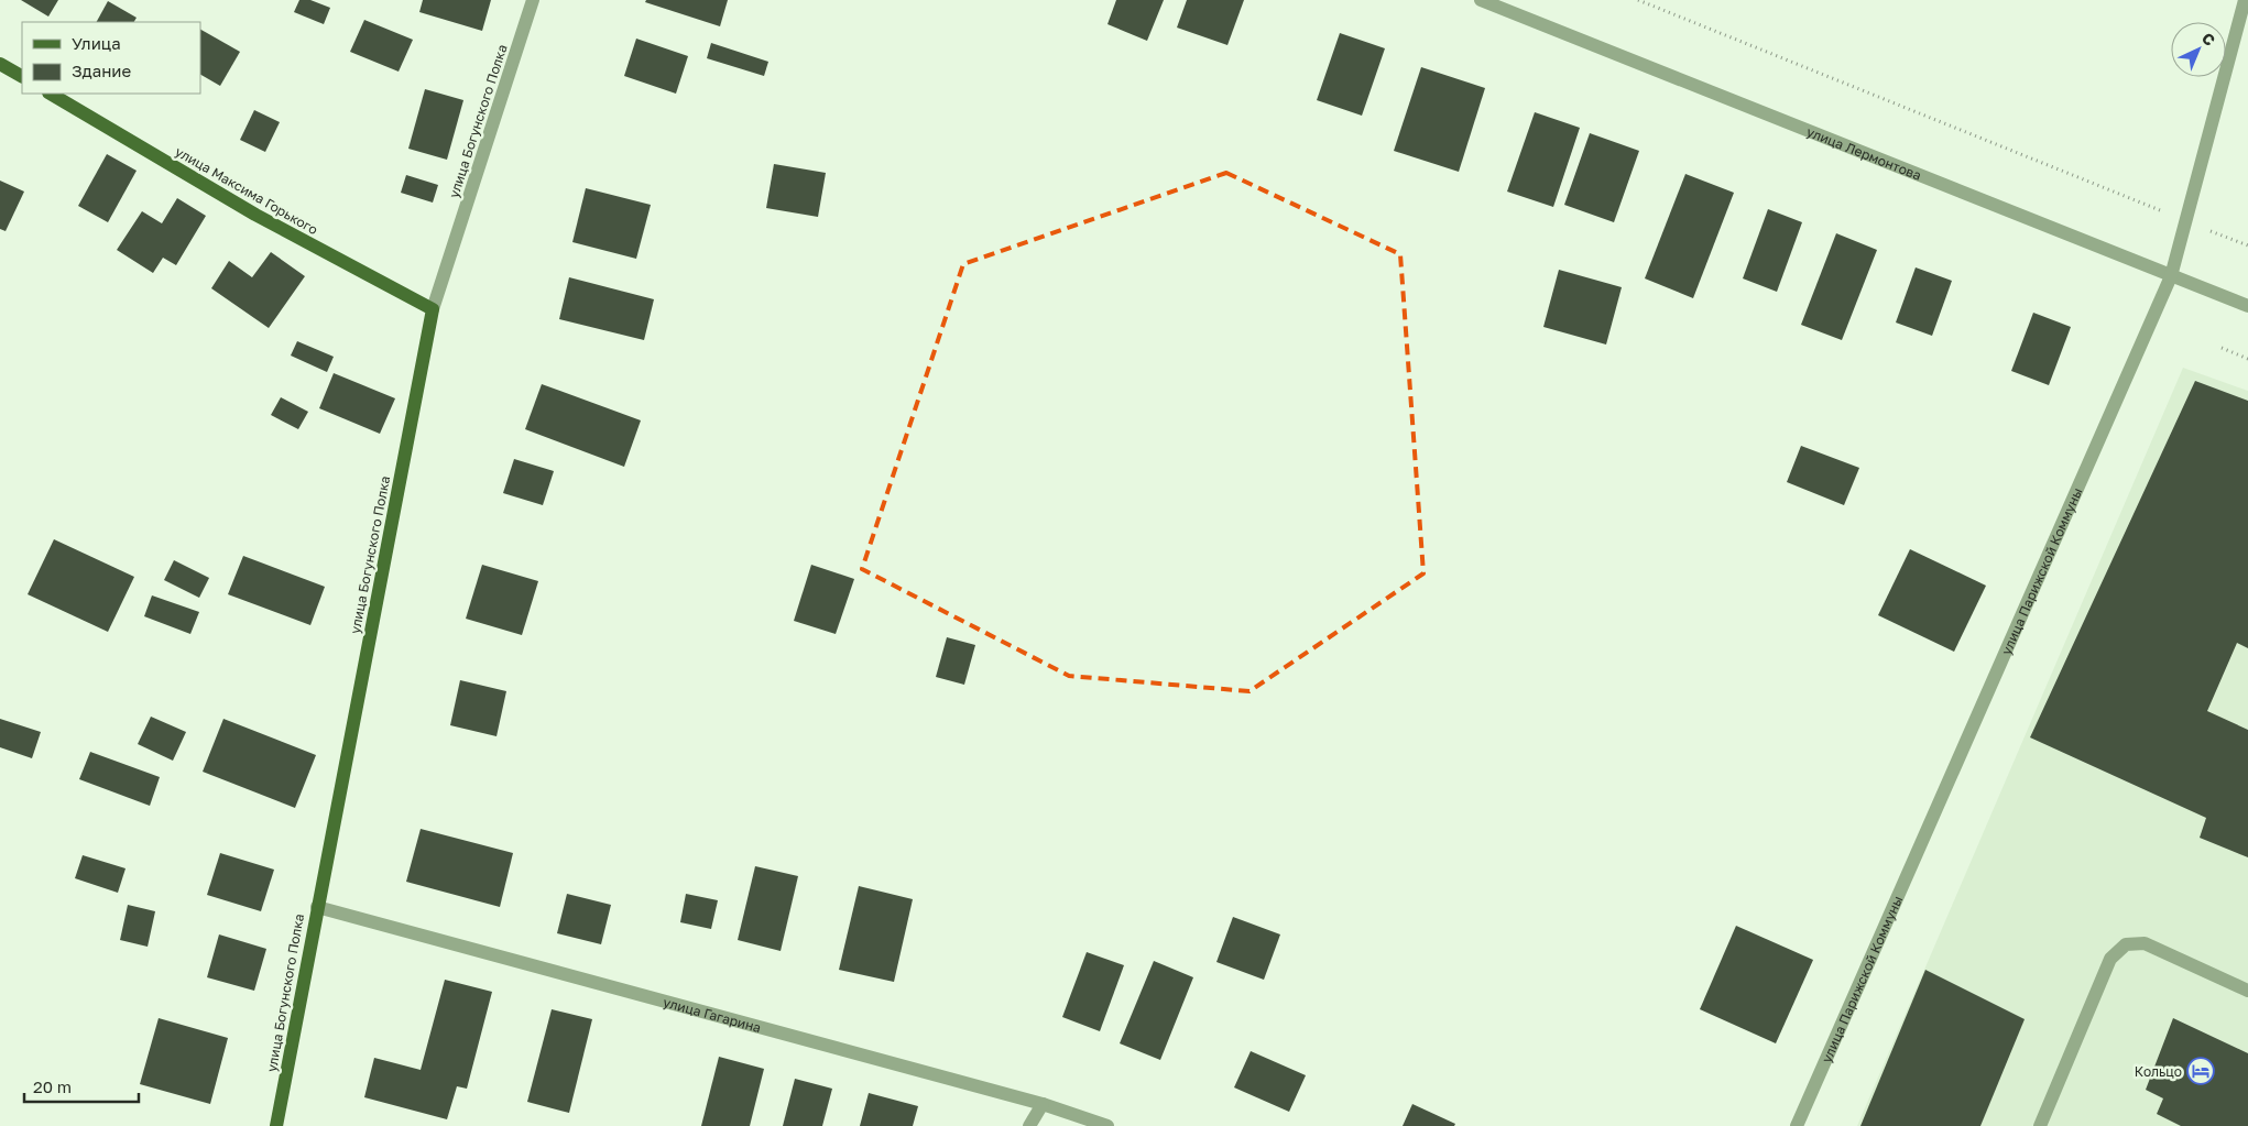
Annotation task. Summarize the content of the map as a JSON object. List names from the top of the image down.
{
  "streets": {
    "main road": ["улица Богунского Полка", "улица Максима Горького"],
    "street": ["улица Лермонтова", "улица Парижской Коммуны", "улица Гагарина"]
  },
  "crossings": [
    ["улица Богунского Полка", "улица Максима Горького"],
    ["улица Богунского Полка", "улица Гагарина"],
    ["улица Лермонтова", "улица Парижской Коммуны"]
  ],
  "places": {
    "hotel": ["Кольцо"]
  },
  "legend": ["Улица", "Здание"],
  "scale_bar": "20 m",
  "north": "top right"
}
